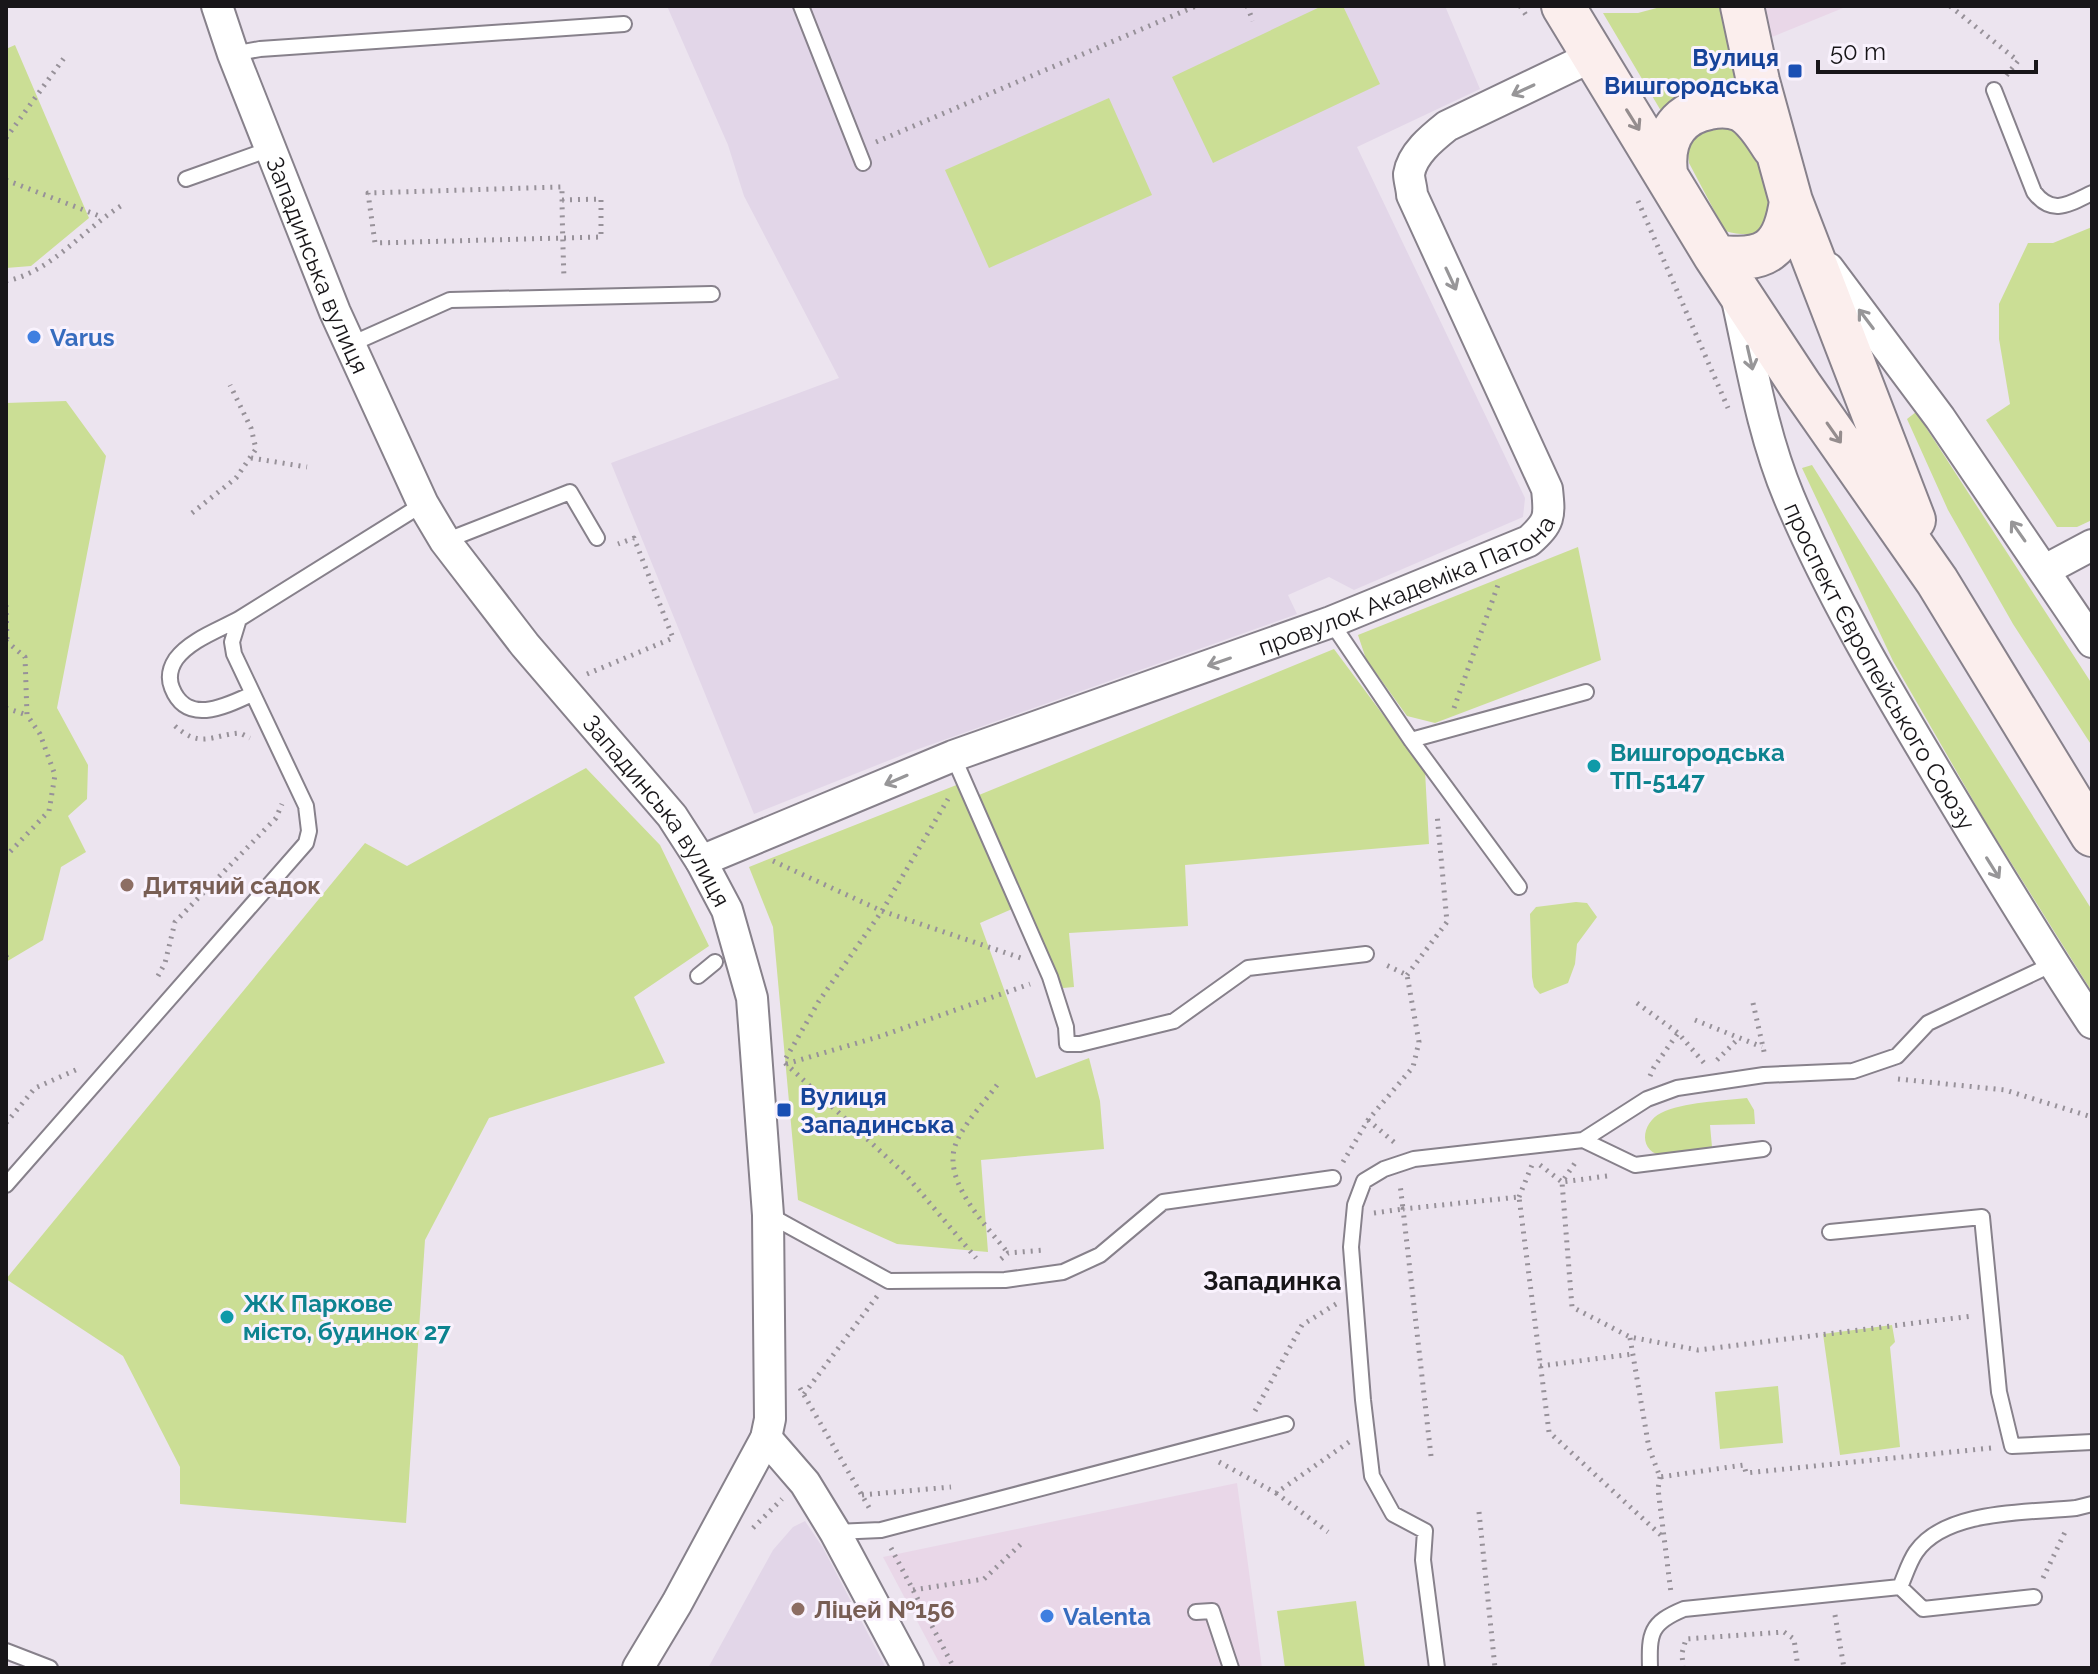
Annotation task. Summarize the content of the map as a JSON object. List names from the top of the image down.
{
  "streets": {
    "main road": ["проспект Європейського Союзу"],
    "street": ["Западинська вулиця", "провулок Академіка Патона"]
  },
  "crossings": [
    ["Западинська вулиця", "провулок Академіка Патона"],
    ["провулок Академіка Патона", "проспект Європейського Союзу"]
  ],
  "districts": ["Западинка"],
  "places": {
    "transit": ["Вулиця Вишгородська", "Вулиця Западинська"],
    "other": [
      "Varus",
      "Вишгородська ТП-5147",
      "Дитячий садок",
      "ЖК Паркове місто, будинок 27",
      "Ліцей №156",
      "Valenta"
    ]
  },
  "scale_bar": "50 m"
}
